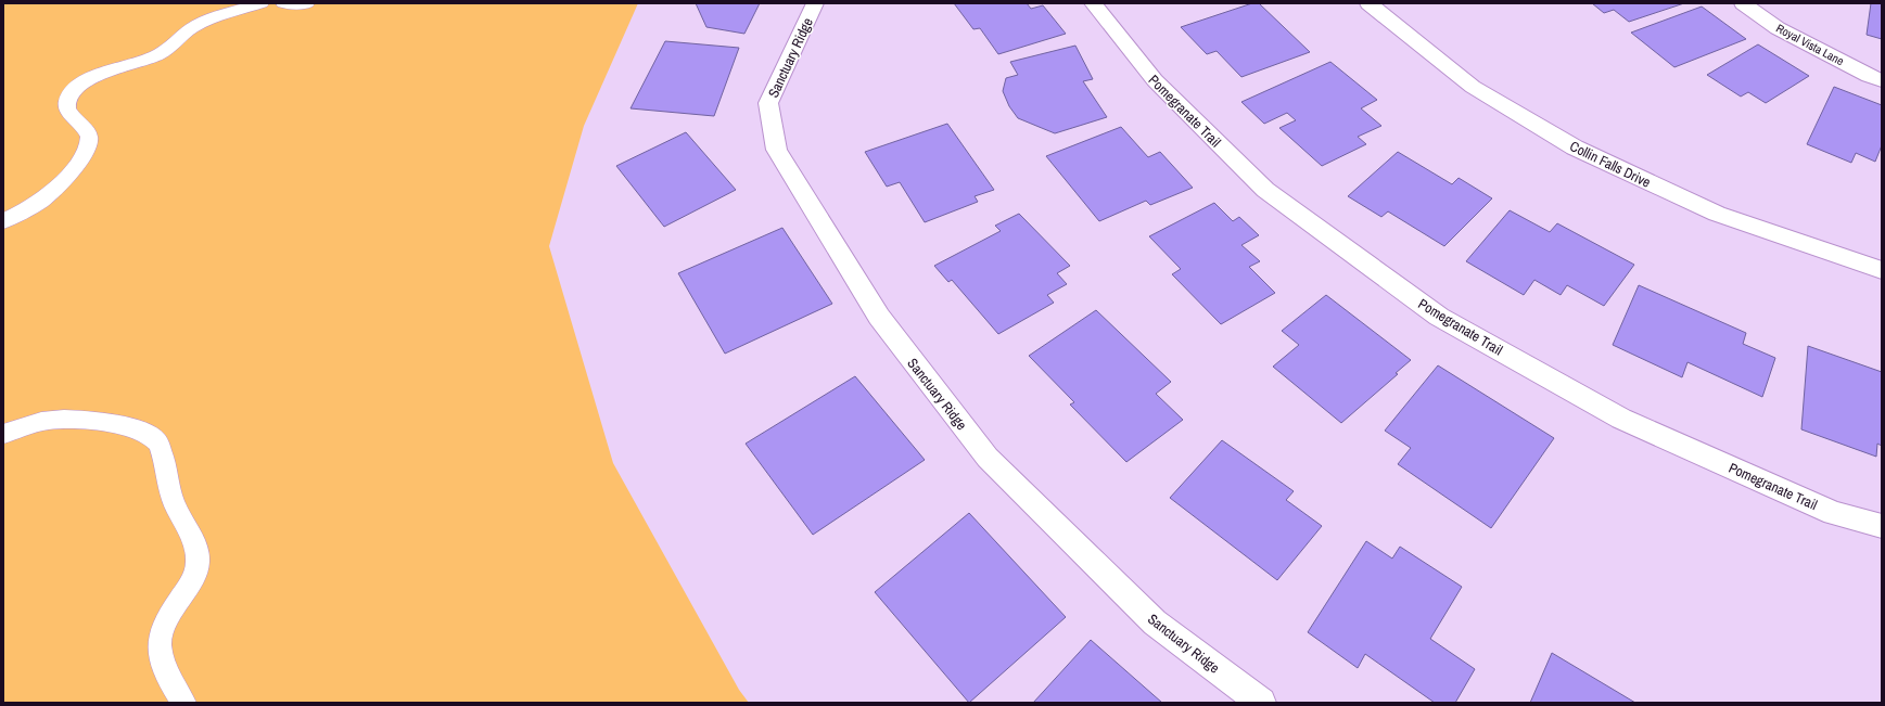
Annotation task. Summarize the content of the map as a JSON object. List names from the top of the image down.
{
  "streets": {
    "street": [
      "Royal Vista Lane",
      "Sanctuary Ridge",
      "Pomegranate Trail",
      "Collin Falls Drive"
    ]
  }
}
